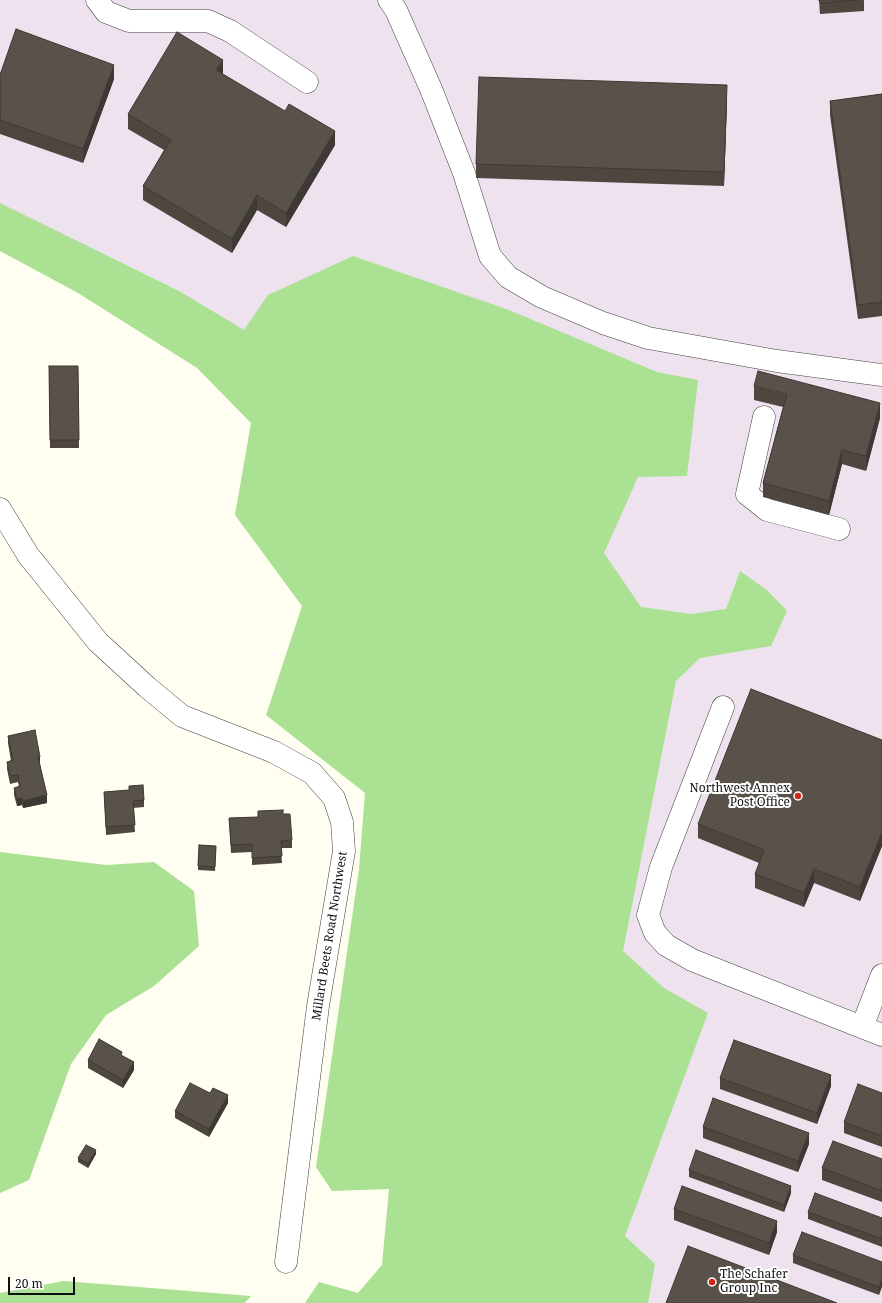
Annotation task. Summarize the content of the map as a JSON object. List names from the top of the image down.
{
  "streets": {
    "street": ["Millard Beets Road Northwest"]
  },
  "places": ["Northwest Annex Post Office", "The Schafer Group Inc"],
  "scale_bar": "20 m"
}
